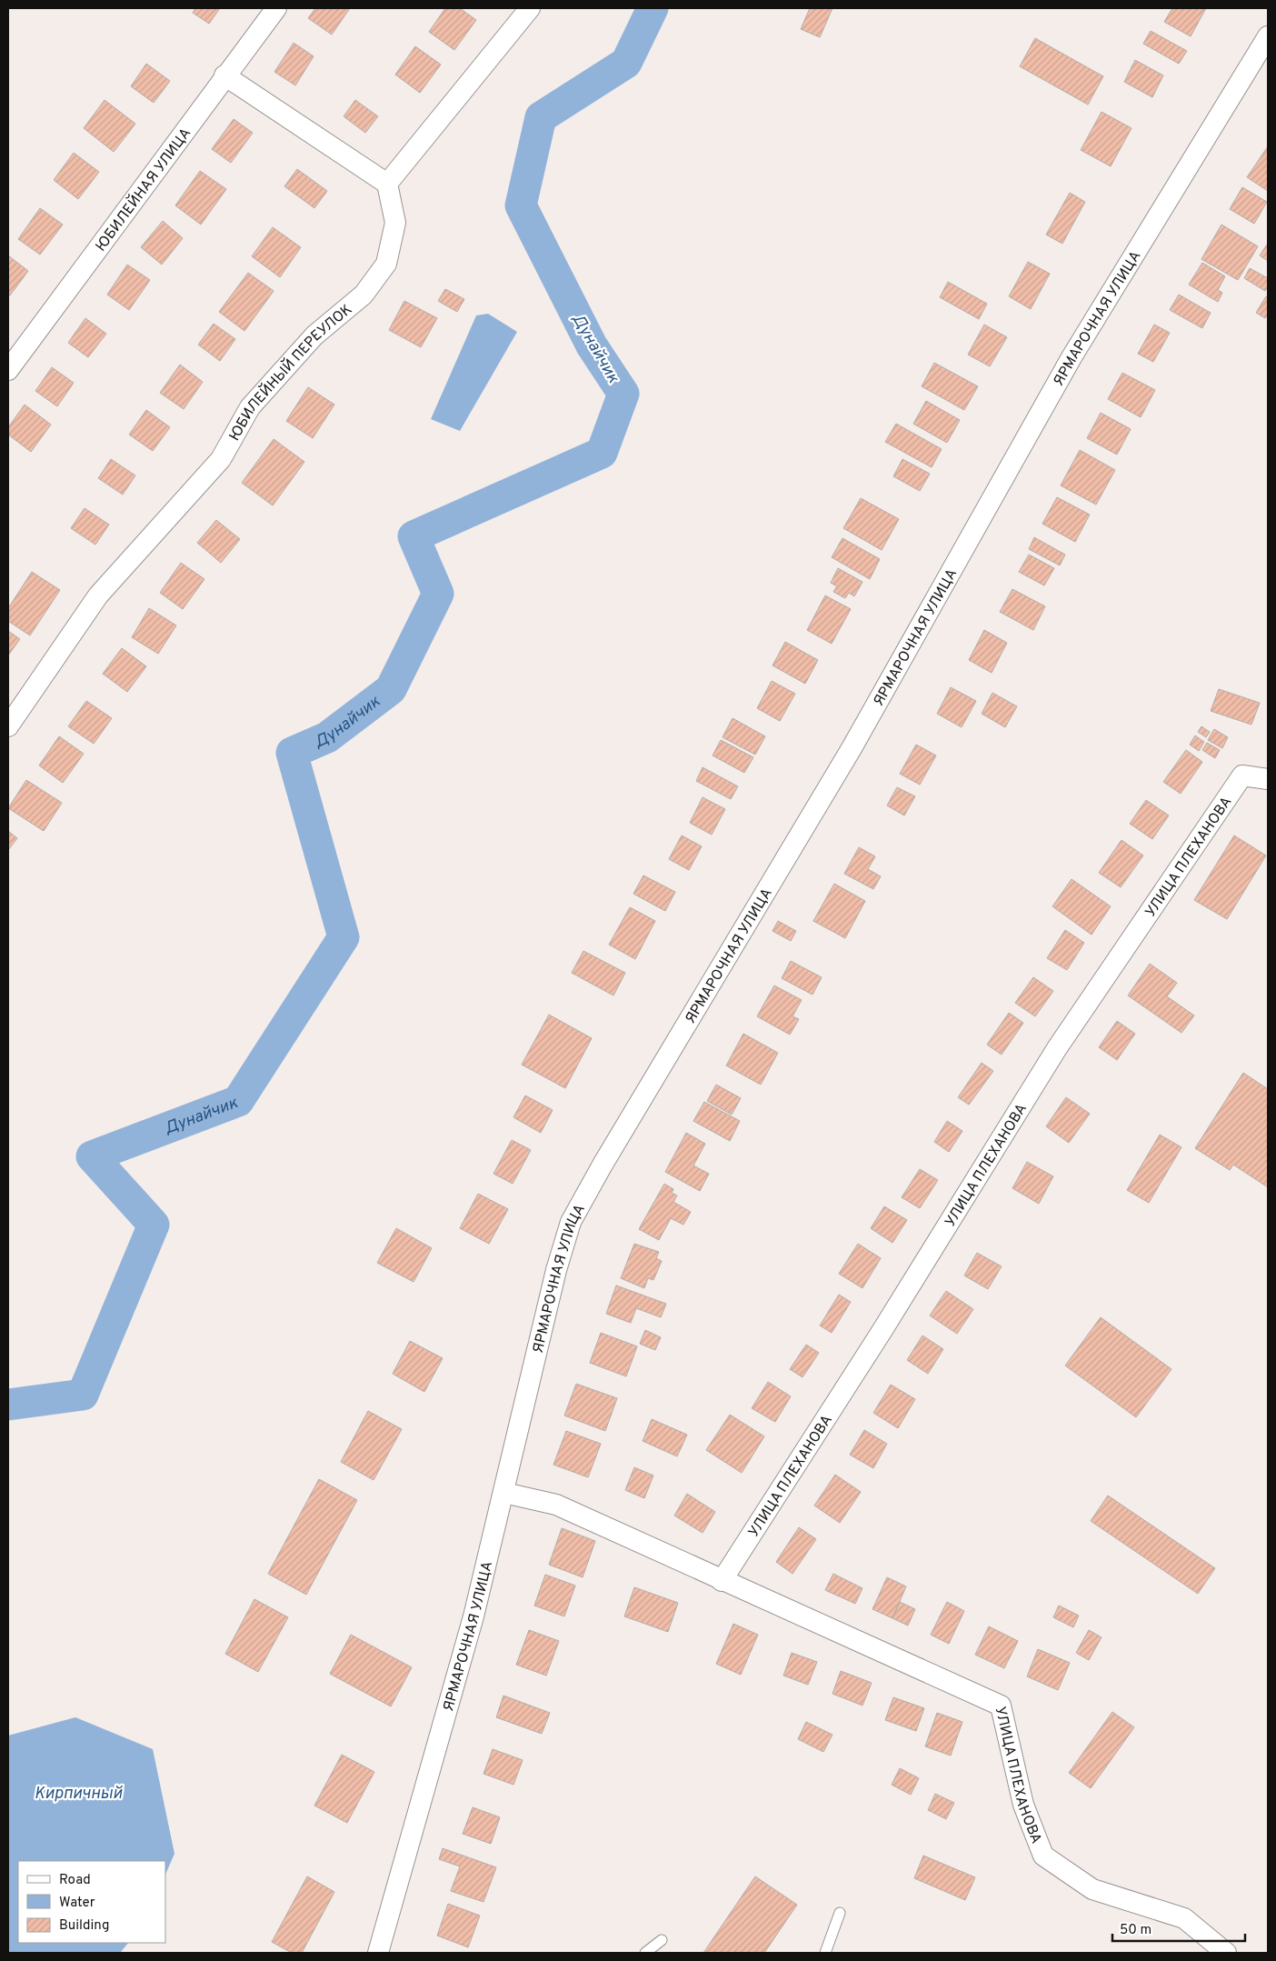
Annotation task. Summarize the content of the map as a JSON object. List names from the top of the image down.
{
  "streets": {
    "street": [
      "ЮБИЛЕЙНАЯ УЛИЦА",
      "ЯРМАРОЧНАЯ УЛИЦА",
      "ЮБИЛЕЙНЫЙ ПЕРЕУЛОК",
      "УЛИЦА ПЛЕХАНОВА"
    ]
  },
  "crossings": [
    ["ЯРМАРОЧНАЯ УЛИЦА", "УЛИЦА ПЛЕХАНОВА"]
  ],
  "water": ["Дунайчик", "Кирпичный"],
  "legend": ["Road", "Water", "Building"],
  "scale_bar": "50 m"
}
